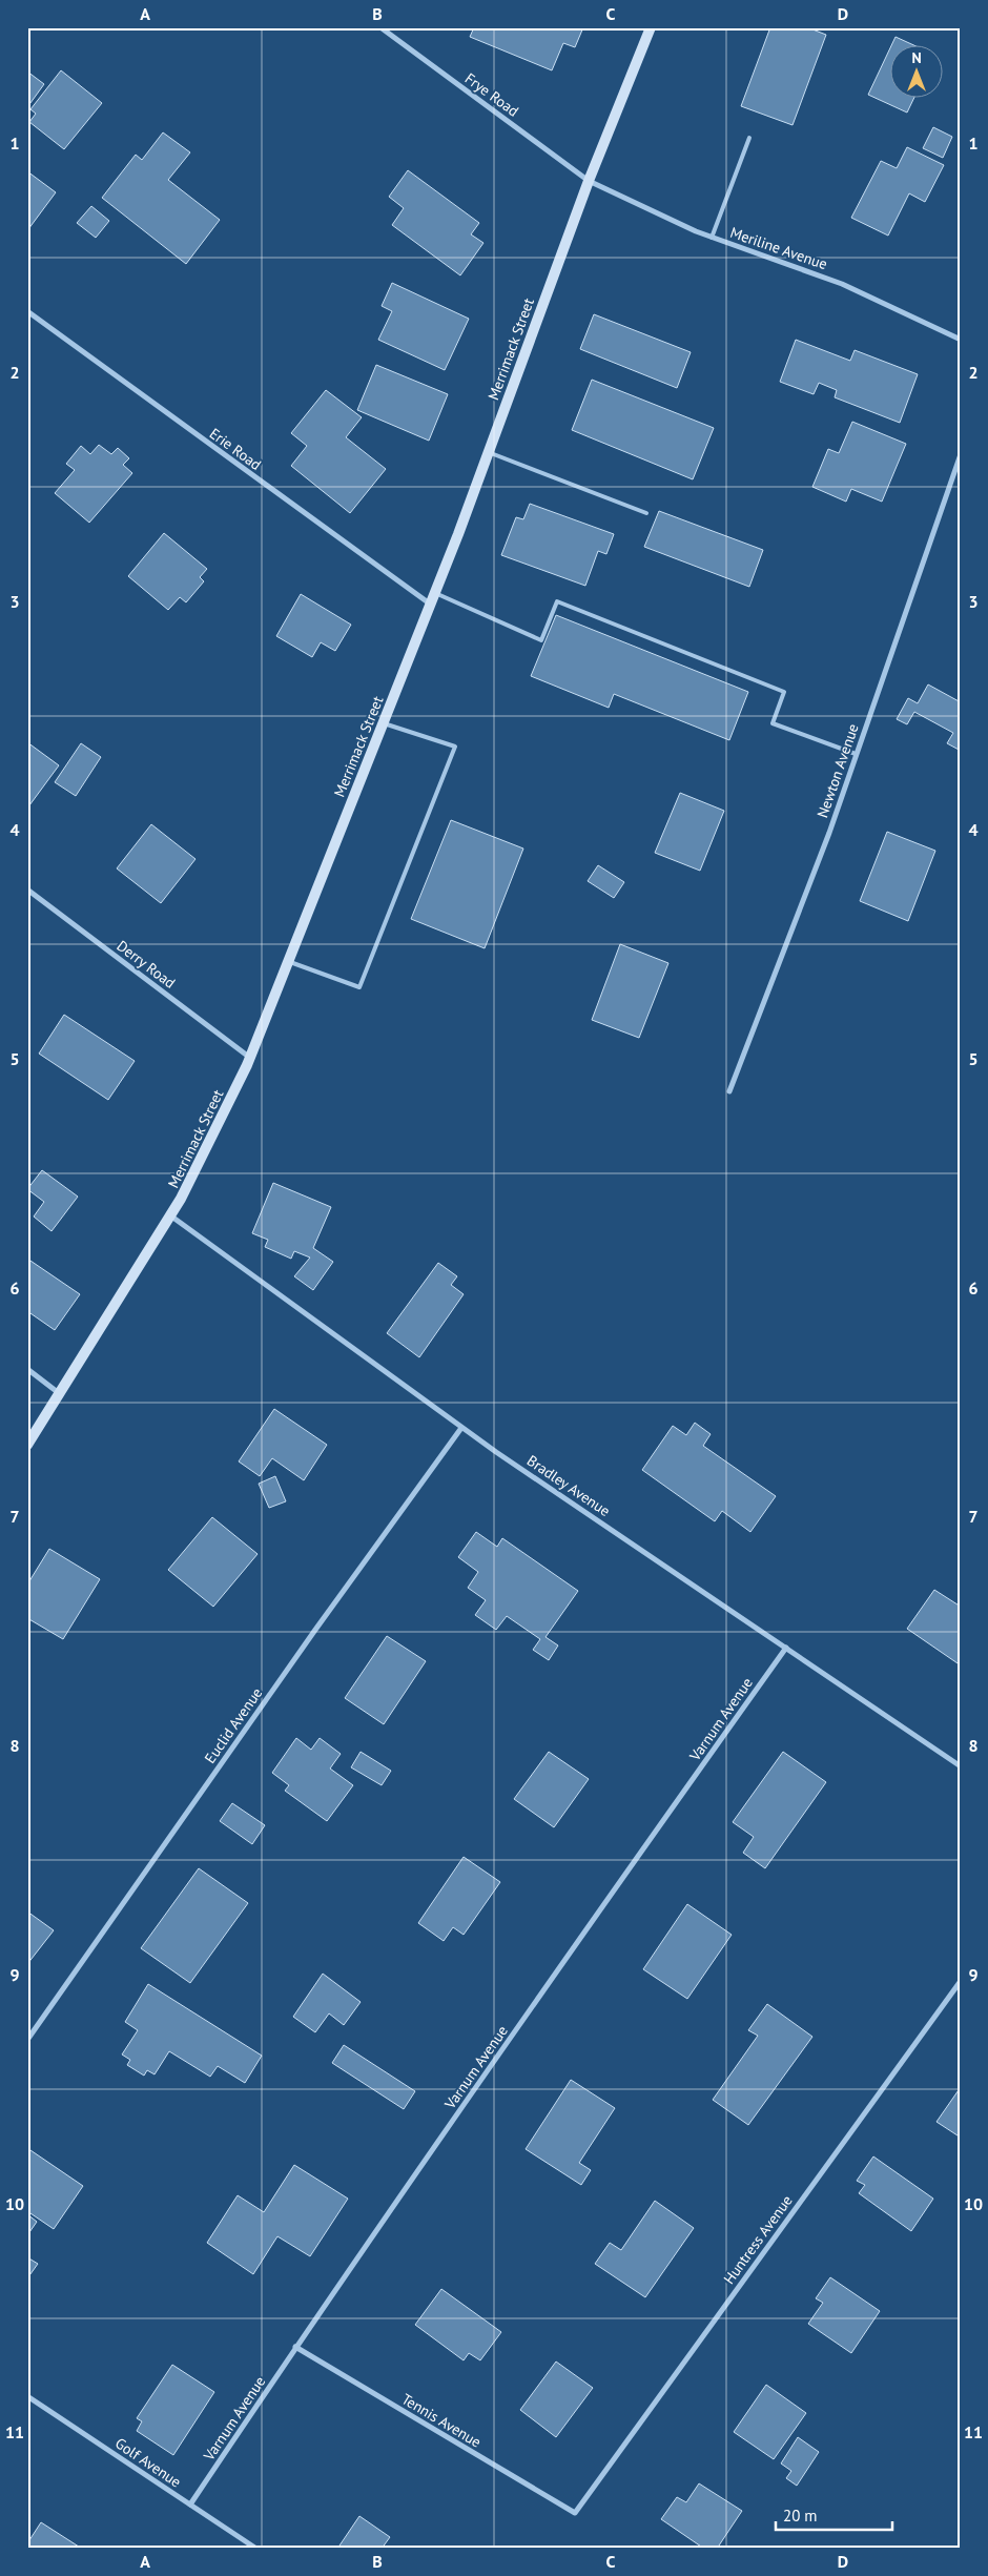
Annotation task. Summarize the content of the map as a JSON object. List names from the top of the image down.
{
  "streets": {
    "main road": ["Merrimack Street"],
    "street": [
      "Frye Road",
      "Meriline Avenue",
      "Erie Road",
      "Newton Avenue",
      "Derry Road",
      "Bradley Avenue",
      "Varnum Avenue",
      "Euclid Avenue",
      "Huntress Avenue",
      "Tennis Avenue",
      "Golf Avenue"
    ]
  },
  "crossings": [
    ["Frye Road", "Meriline Avenue"],
    ["Frye Road", "Merrimack Street"],
    ["Meriline Avenue", "Merrimack Street"],
    ["Merrimack Street", "Erie Road"],
    ["Merrimack Street", "Derry Road"],
    ["Merrimack Street", "Bradley Avenue"],
    ["Bradley Avenue", "Varnum Avenue"],
    ["Bradley Avenue", "Euclid Avenue"],
    ["Varnum Avenue", "Tennis Avenue"],
    ["Varnum Avenue", "Golf Avenue"],
    ["Huntress Avenue", "Tennis Avenue"]
  ],
  "scale_bar": "20 m",
  "north": "top",
  "grid": {
    "columns": [
      "A",
      "B",
      "C",
      "D"
    ],
    "rows": [
      "1",
      "2",
      "3",
      "4",
      "5",
      "6",
      "7",
      "8",
      "9",
      "10",
      "11"
    ]
  }
}
